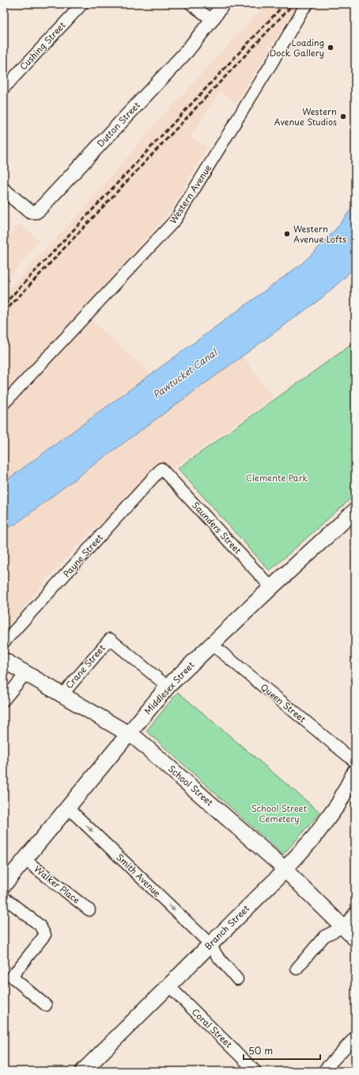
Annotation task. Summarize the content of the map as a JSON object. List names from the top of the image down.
{
  "streets": {
    "main road": ["Middlesex Street", "School Street", "Branch Street"],
    "street": [
      "Cushing Street",
      "Dutton Street",
      "Western Avenue",
      "Saunders Street",
      "Payne Street",
      "Crane Street",
      "Queen Street",
      "Smith Avenue",
      "Walker Place",
      "Coral Street"
    ]
  },
  "crossings": [
    ["Saunders Street", "Payne Street"],
    ["Saunders Street", "Middlesex Street"],
    ["Crane Street", "Middlesex Street"],
    ["Crane Street", "School Street"],
    ["Middlesex Street", "Queen Street"],
    ["Middlesex Street", "School Street"],
    ["Middlesex Street", "Smith Avenue"],
    ["Middlesex Street", "Walker Place"],
    ["School Street", "Branch Street"],
    ["Smith Avenue", "Branch Street"],
    ["Branch Street", "Coral Street"]
  ],
  "one_way": ["Smith Avenue"],
  "water": ["Pawtucket Canal"],
  "parks": ["Clemente Park", "School Street Cemetery"],
  "places": ["Loading Dock Gallery", "Western Avenue Studios", "Western Avenue Lofts"],
  "scale_bar": "50 m"
}
